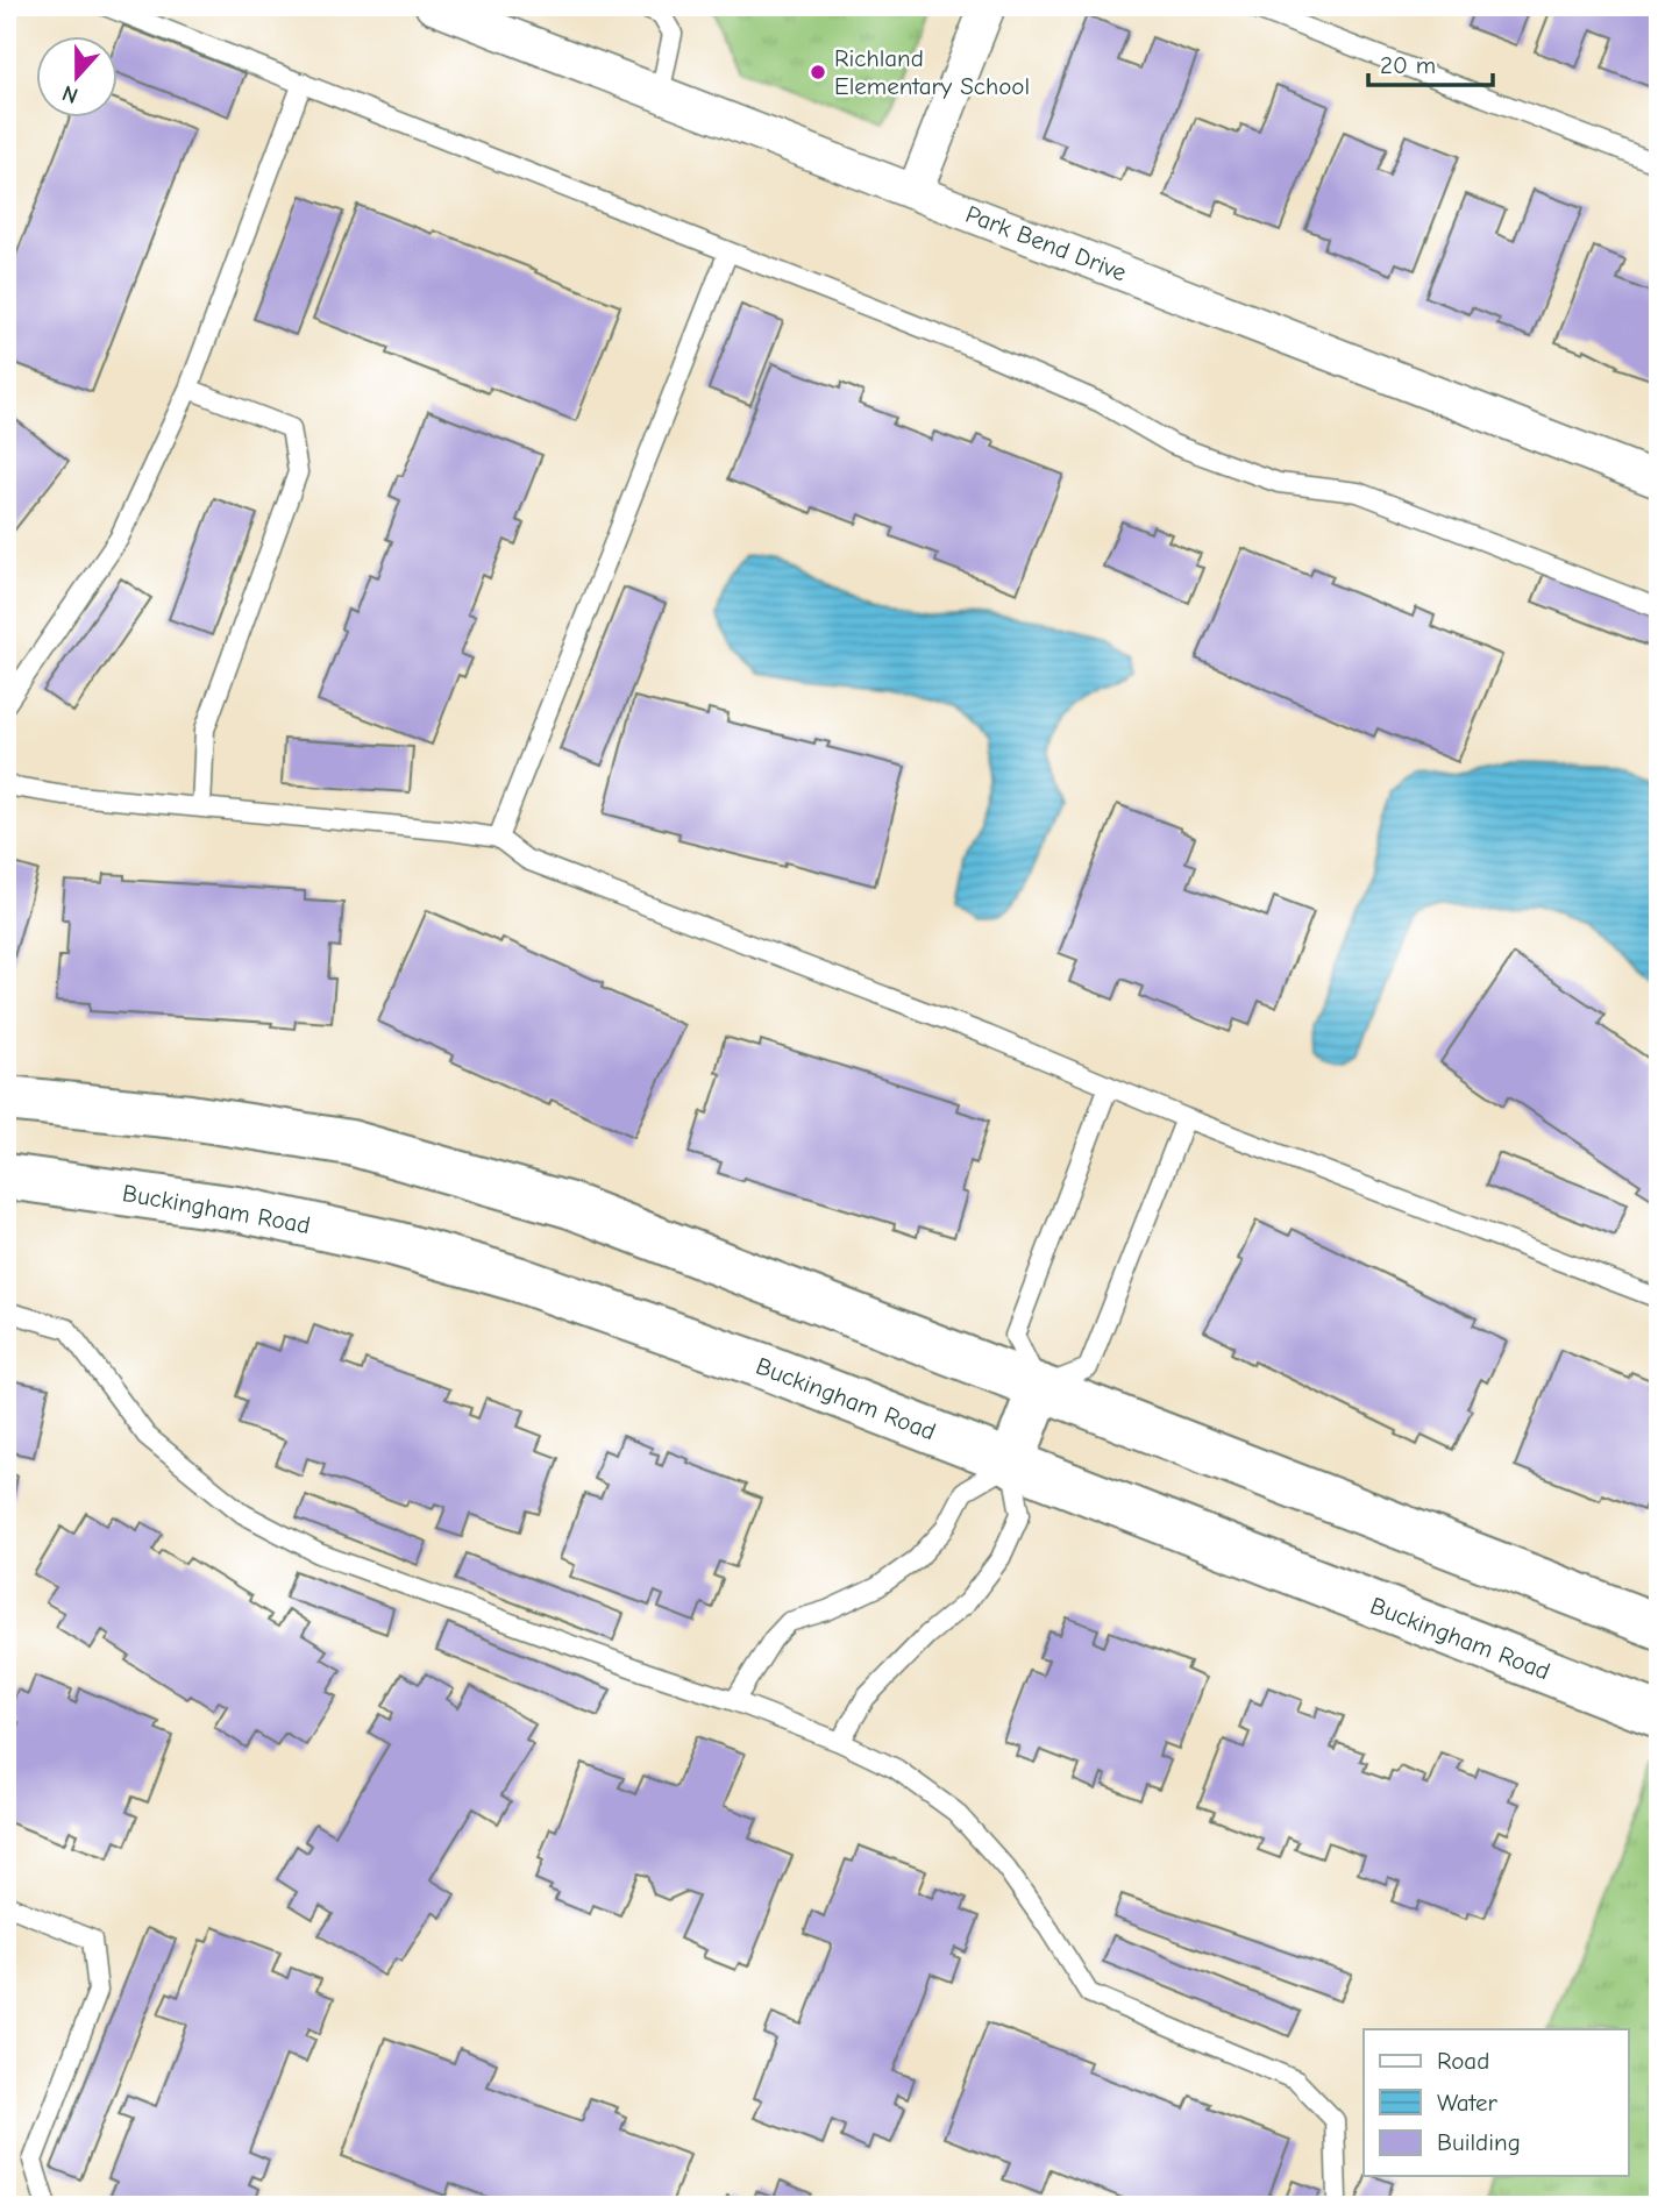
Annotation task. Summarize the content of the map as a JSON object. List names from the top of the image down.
{
  "streets": {
    "street": ["Park Bend Drive", "Buckingham Road"]
  },
  "places": ["Richland Elementary School"],
  "legend": ["Road", "Water", "Building"],
  "scale_bar": "20 m",
  "north": "bottom"
}
